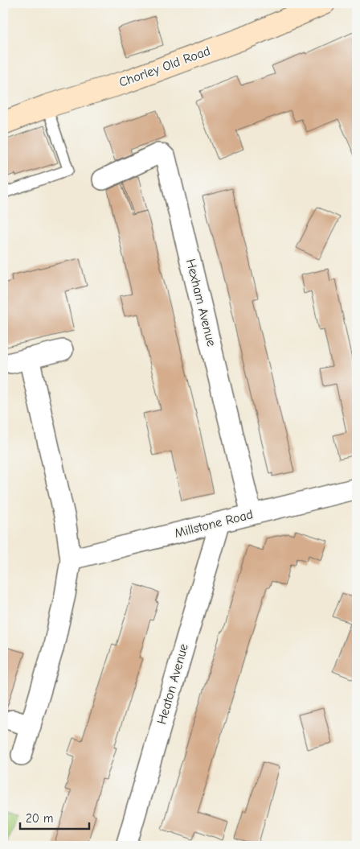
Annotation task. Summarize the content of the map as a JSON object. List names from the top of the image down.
{
  "streets": {
    "main road": ["Chorley Old Road"],
    "street": ["Hexham Avenue", "Millstone Road", "Heaton Avenue"]
  },
  "crossings": [
    ["Hexham Avenue", "Millstone Road"],
    ["Millstone Road", "Heaton Avenue"]
  ],
  "scale_bar": "20 m"
}
